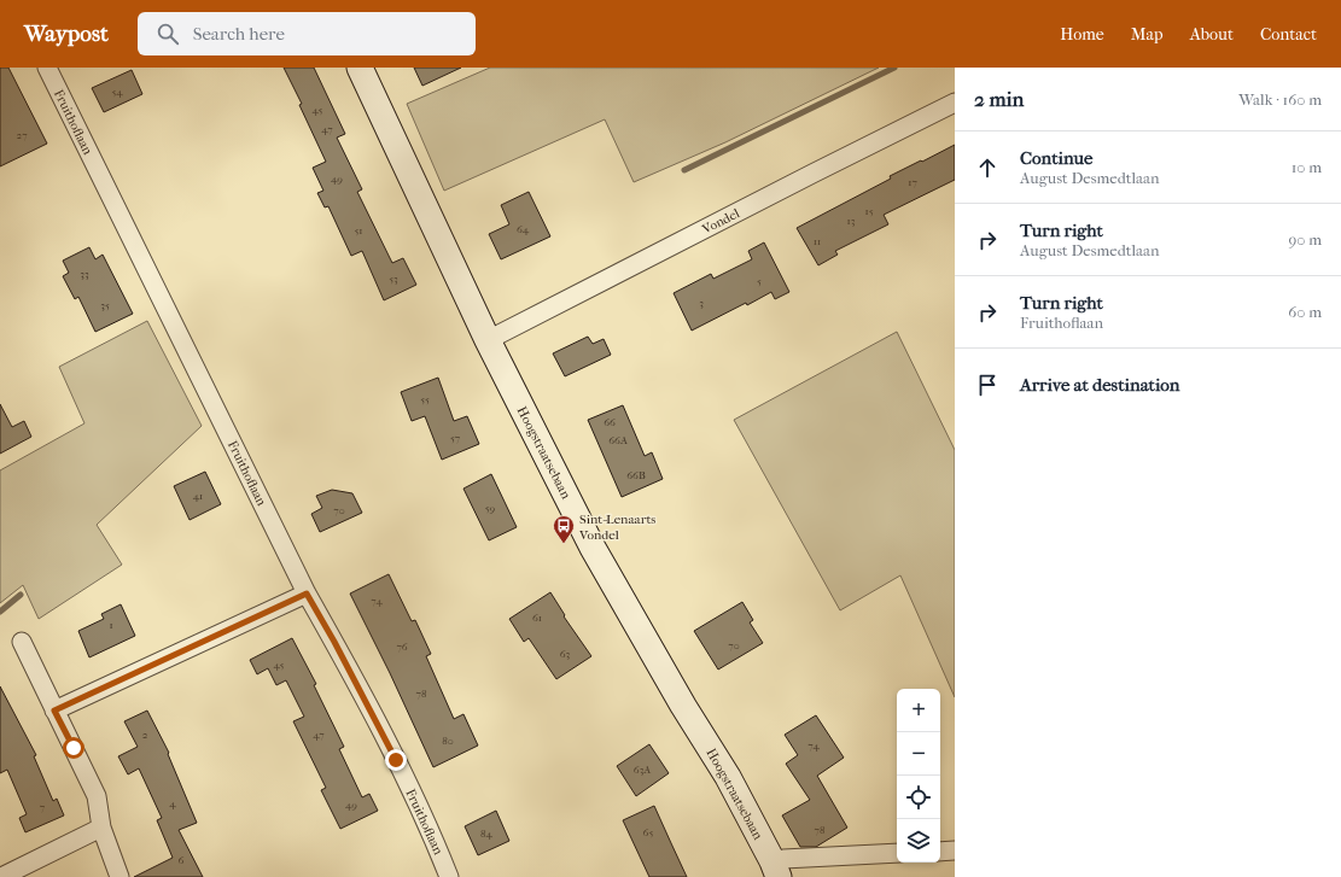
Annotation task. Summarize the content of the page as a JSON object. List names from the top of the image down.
{
  "streets": {
    "main road": ["Hoogstraatsebaan"],
    "street": ["Fruithoflaan", "Vondel"]
  },
  "crossings": [
    ["Vondel", "Hoogstraatsebaan"]
  ],
  "places": {
    "bus stop": ["Sint-Lenaarts Vondel"]
  },
  "house_numbers": [
    "54",
    "45",
    "47",
    "27",
    "49",
    "17",
    "15",
    "13",
    "64",
    "51",
    "11",
    "33",
    "53",
    "5",
    "3",
    "35",
    "55",
    "66",
    "57",
    "66A",
    "66B",
    "41",
    "59",
    "70",
    "74",
    "61",
    "1",
    "70",
    "76",
    "63",
    "45",
    "78",
    "2",
    "47",
    "80",
    "74",
    "63A",
    "4",
    "49",
    "7",
    "78",
    "65",
    "84",
    "6"
  ],
  "page": {
    "header": "Waypost",
    "search": "Search here",
    "nav": [
      "Home",
      "Map",
      "About",
      "Contact"
    ],
    "heading": ["2 min", "Walk · 160 m"],
    "list": [
      ["Continue", "August Desmedtlaan", "10 m"],
      ["Turn right", "August Desmedtlaan", "90 m"],
      ["Turn right", "Fruithoflaan", "60 m"],
      "Arrive at destination"
    ],
    "map_buttons": ["+", "−"]
  }
}
